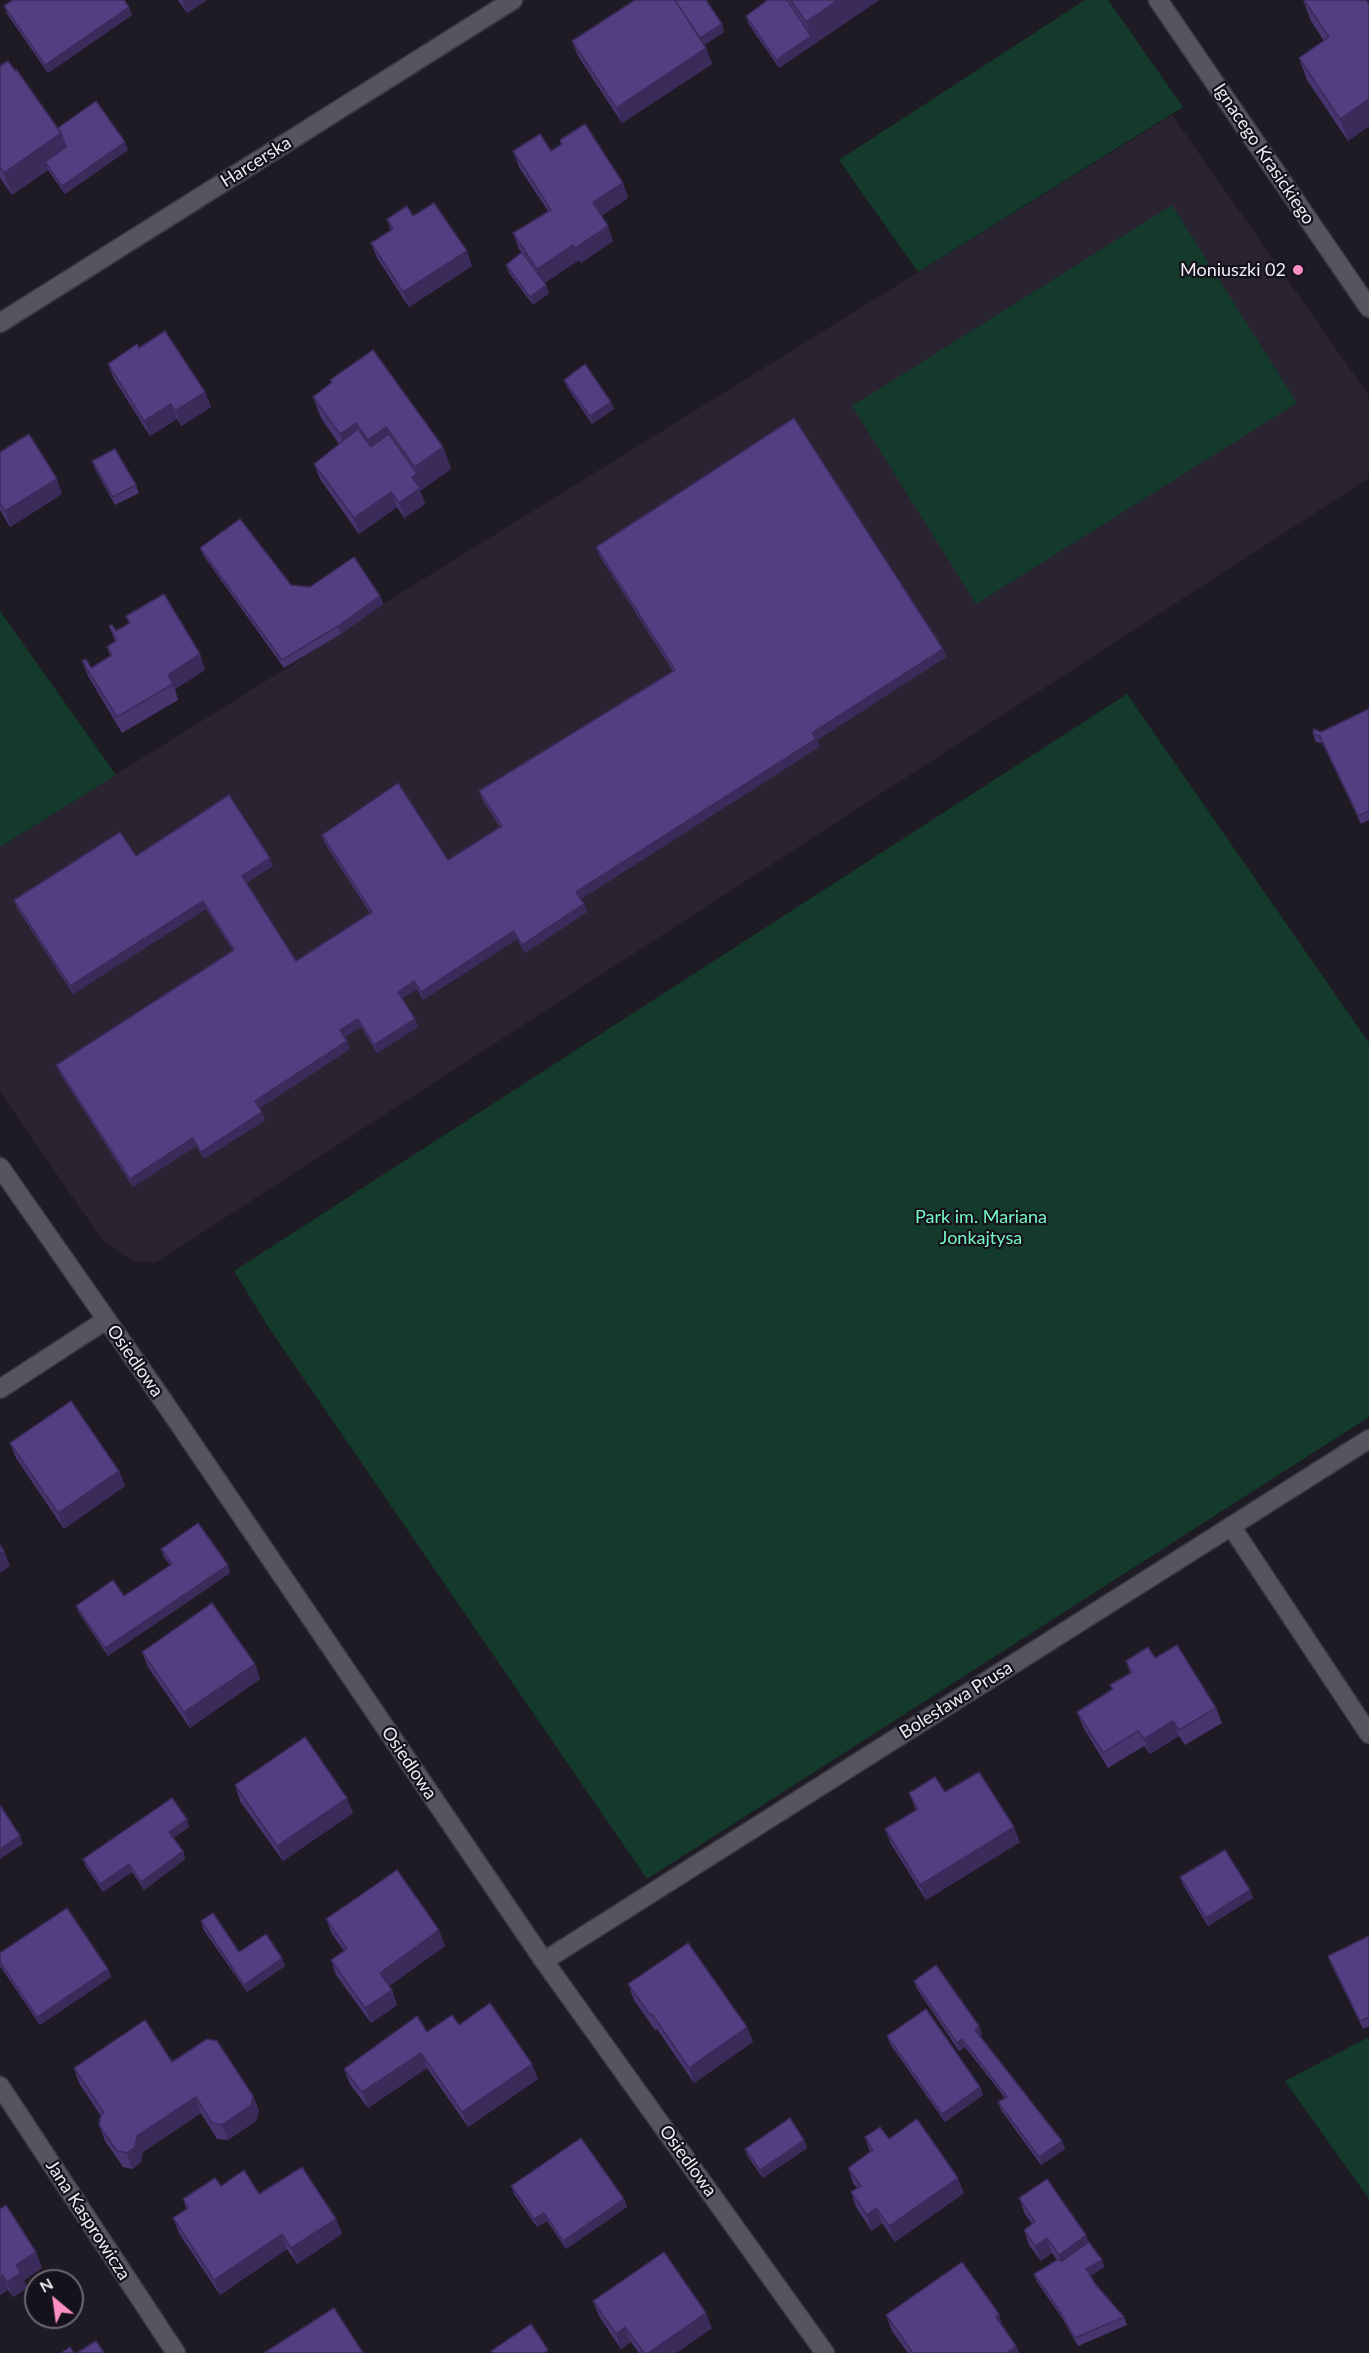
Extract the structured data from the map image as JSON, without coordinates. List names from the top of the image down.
{
  "streets": {
    "street": [
      "Ignacego Krasickiego",
      "Harcerska",
      "Osiedlowa",
      "Bolesława Prusa",
      "Jana Kasprowicza"
    ]
  },
  "crossings": [
    ["Osiedlowa", "Bolesława Prusa"]
  ],
  "parks": ["Park im. Mariana Jonkajtysa"],
  "places": ["Moniuszki 02"],
  "north": "top left"
}
